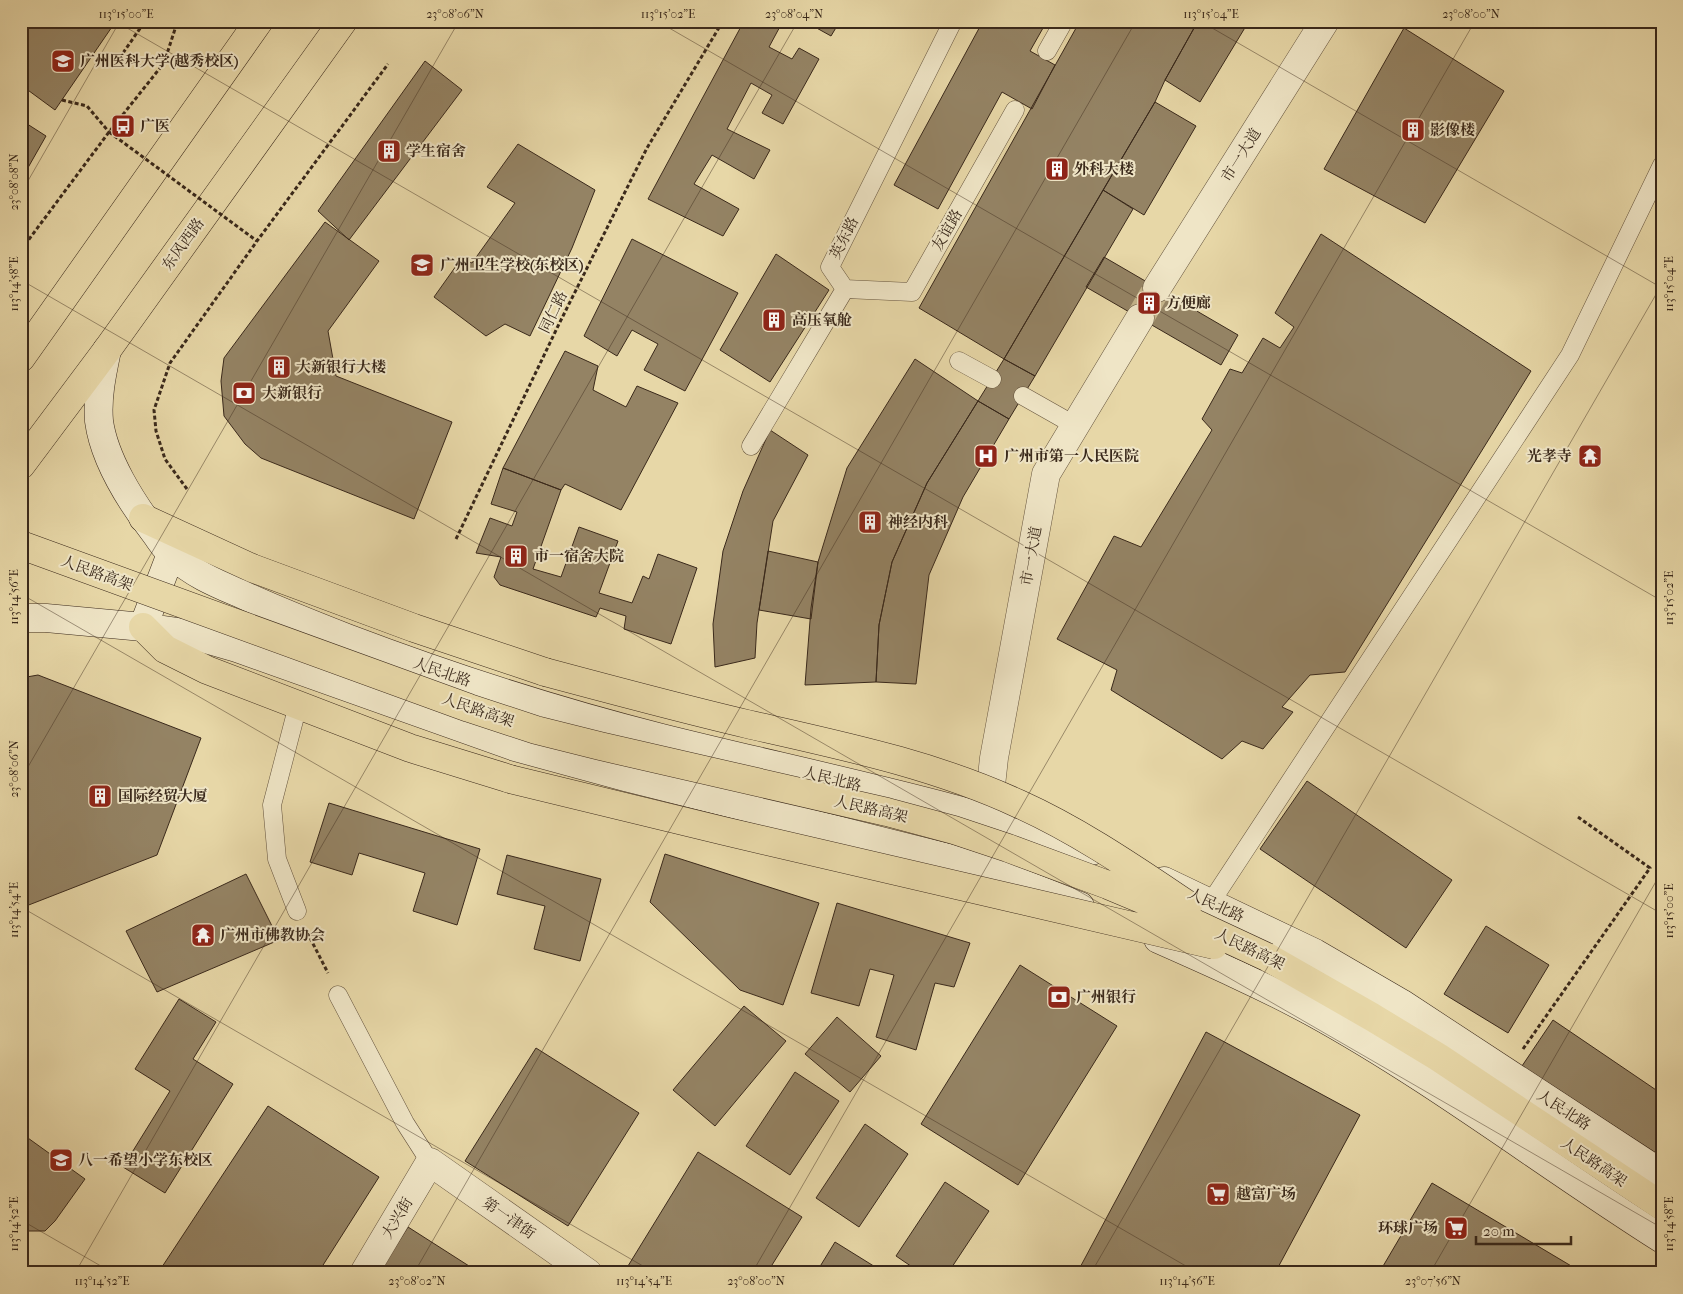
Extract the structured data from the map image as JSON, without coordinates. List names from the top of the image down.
{
  "streets": {
    "main road": [
      "市一大道",
      "东风西路",
      "人民路高架",
      "人民北路",
      "大兴街",
      "第一津街"
    ],
    "lane": ["友谊路", "英东路"],
    "path": ["同仁路"]
  },
  "crossings": [
    ["市一大道", "人民北路"],
    ["友谊路", "英东路"],
    ["东风西路", "人民北路"],
    ["大兴街", "第一津街"]
  ],
  "places": {
    "school or university": ["广州医科大学(越秀校区)", "广州卫生学校(东校区)", "八一希望小学东校区"],
    "bus stop": ["广医"],
    "building": [
      "影像楼",
      "学生宿舍",
      "外科大楼",
      "方便廊",
      "高压氧舱",
      "大新银行大楼",
      "神经内科",
      "市一宿舍大院",
      "国际经贸大厦"
    ],
    "bank": ["大新银行", "广州银行"],
    "hospital": ["广州市第一人民医院"],
    "temple": ["光孝寺", "广州市佛教协会"],
    "supermarket": ["越富广场", "环球广场"]
  },
  "scale_bar": "20 m",
  "coordinates": [
    "113°15'00\"E",
    "23°08'06\"N",
    "113°15'02\"E",
    "23°08'04\"N",
    "113°15'04\"E",
    "23°08'00\"N",
    "23°08'08\"N",
    "113°14'58\"E",
    "113°14'56\"E",
    "113°14'54\"E",
    "113°14'52\"E",
    "23°08'02\"N",
    "23°07'56\"N"
  ]
}
